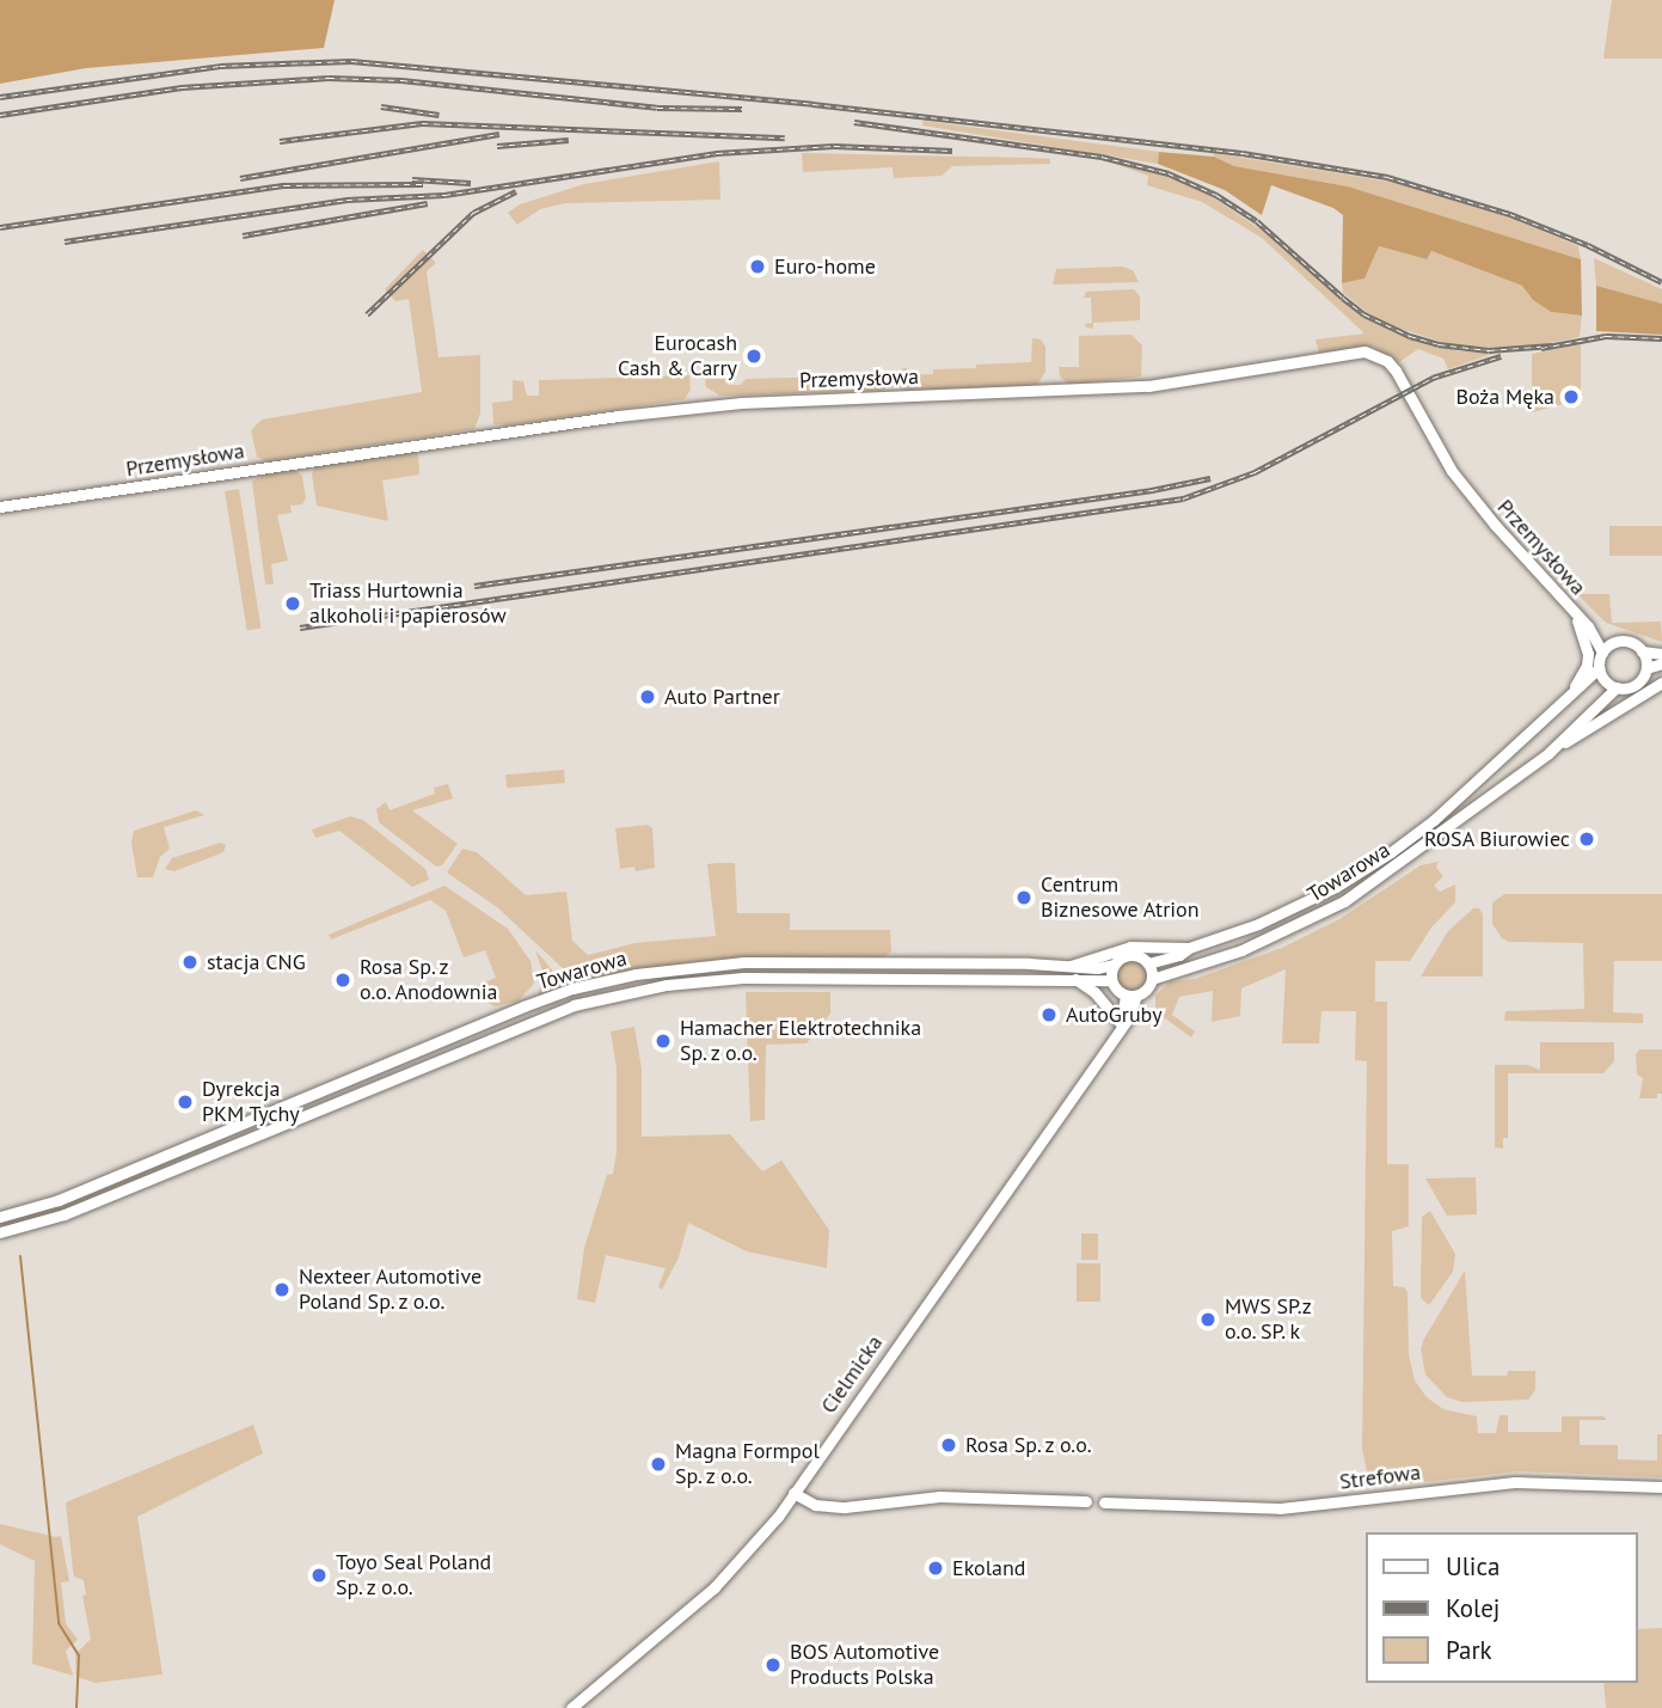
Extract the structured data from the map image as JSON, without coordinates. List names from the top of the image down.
{
  "streets": {
    "street": [
      "Przemysłowa",
      "Towarowa",
      "Cielmicka",
      "Strefowa"
    ]
  },
  "crossings": [
    ["Przemysłowa", "Towarowa"],
    ["Towarowa", "Cielmicka"]
  ],
  "places": [
    "Euro-home",
    "Eurocash Cash & Carry",
    "Boża Męka",
    "Triass Hurtownia alkoholi i papierosów",
    "Auto Partner",
    "ROSA Biurowiec",
    "Centrum Biznesowe Atrion",
    "stacja CNG",
    "Rosa Sp. z o.o. Anodownia",
    "AutoGruby",
    "Hamacher Elektrotechnika Sp. z o.o.",
    "Dyrekcja PKM Tychy",
    "Nexteer Automotive Poland Sp. z o.o.",
    "MWS SP.z o.o. SP. k",
    "Rosa Sp. z o.o.",
    "Magna Formpol Sp. z o.o.",
    "Ekoland",
    "Toyo Seal Poland Sp. z o.o.",
    "BOS Automotive Products Polska"
  ],
  "legend": ["Ulica", "Kolej", "Park"]
}
